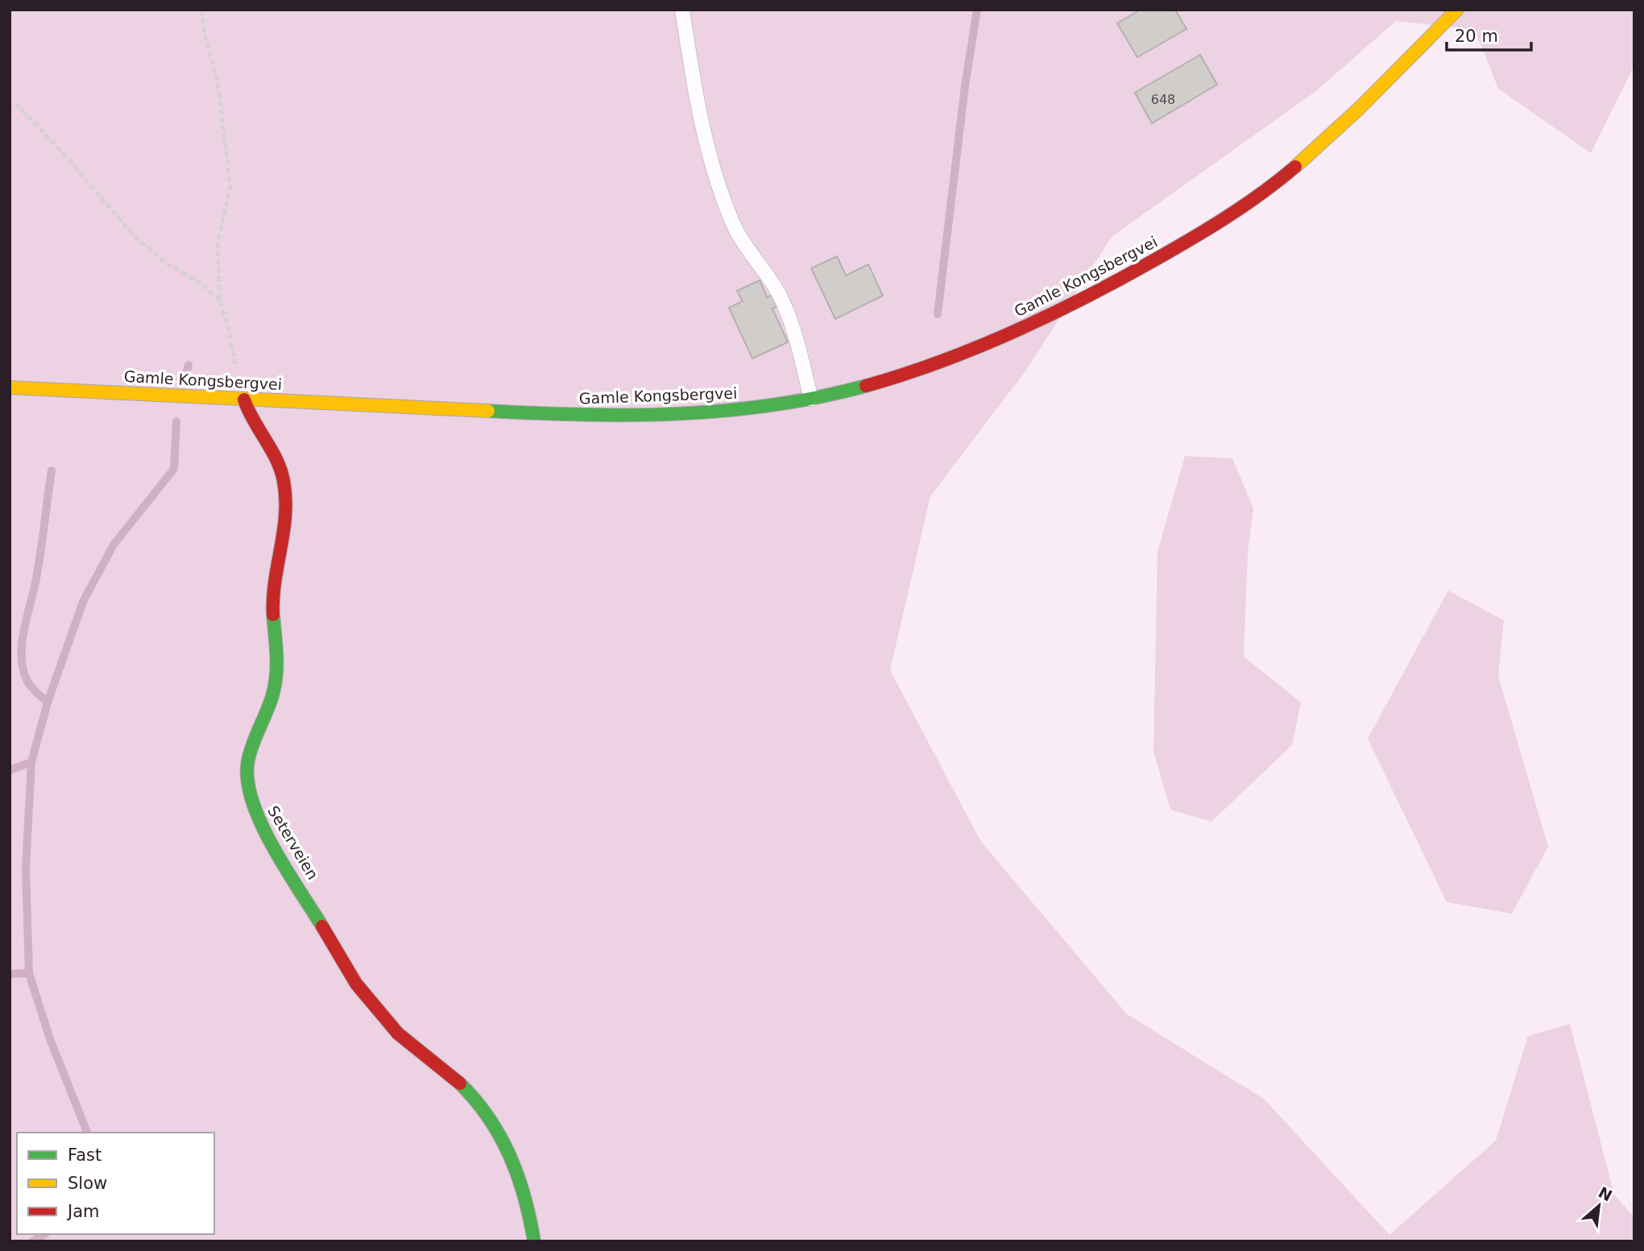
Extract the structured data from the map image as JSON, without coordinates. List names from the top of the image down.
{
  "streets": {
    "main road": ["Gamle Kongsbergvei", "Seterveien"]
  },
  "crossings": [
    ["Gamle Kongsbergvei", "Seterveien"]
  ],
  "house_numbers": ["648"],
  "legend": ["Fast", "Slow", "Jam"],
  "scale_bar": "20 m",
  "north": "top right"
}
